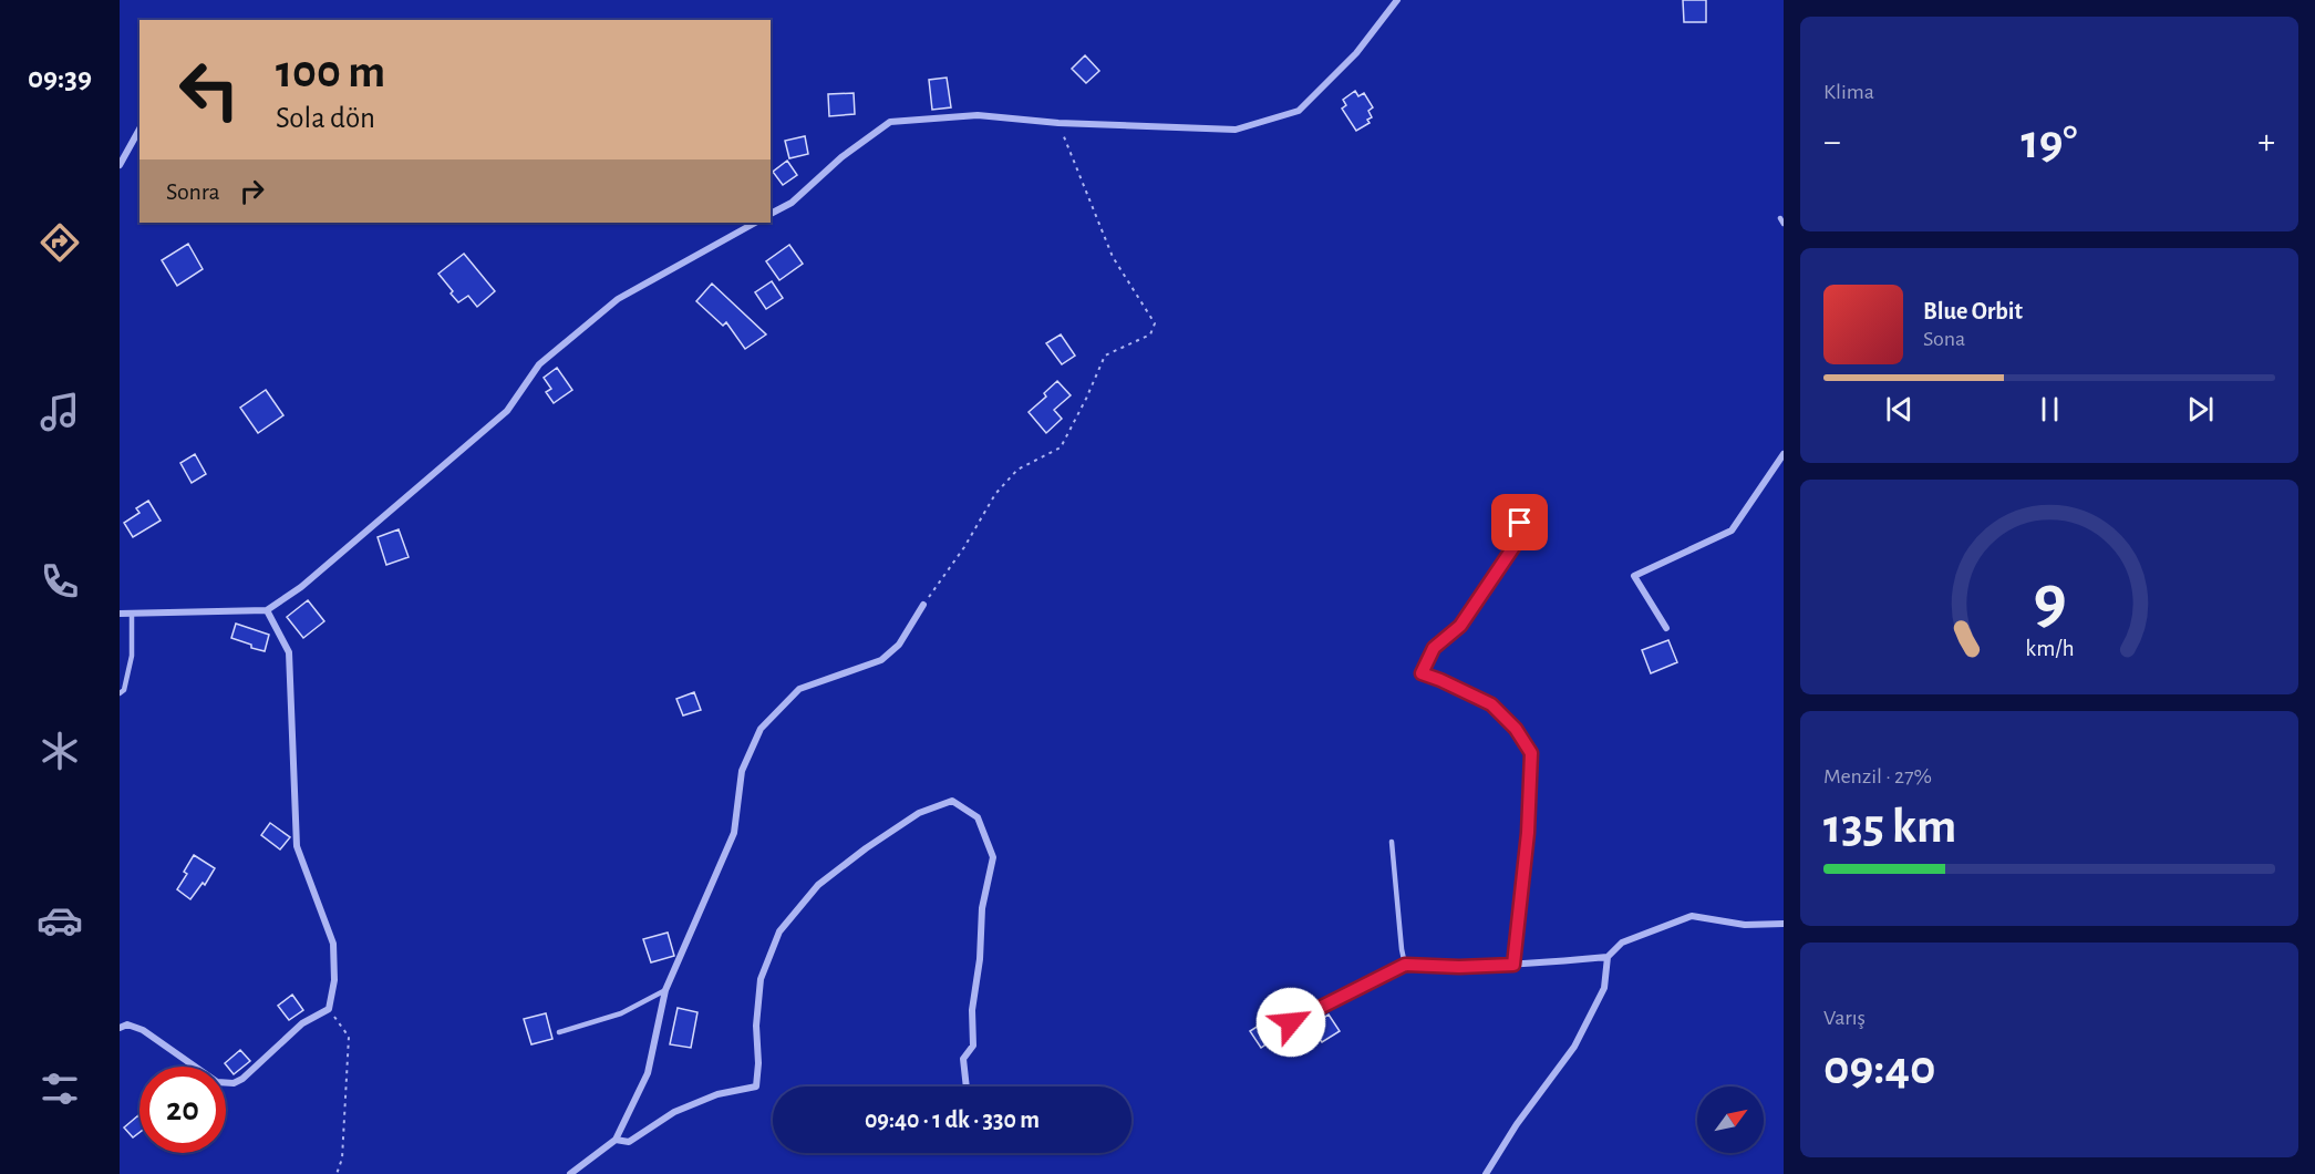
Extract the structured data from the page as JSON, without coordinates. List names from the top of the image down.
{
  "north": "top right",
  "page": {
    "tabs": "09:39",
    "tile": [
      "Klima",
      ["Menzil · 27%", "135 km"],
      ["Varış", "09:40"]
    ],
    "turn": ["100 m", "Sola dön"],
    "heat": ["−", "19°", "+"],
    "then": "Sonra",
    "song": ["Blue Orbit", "Sona"],
    "limit": "20",
    "trip": "09:40 · 1 dk · 330 m",
    "gauge": ["9", "km/h"]
  }
}
